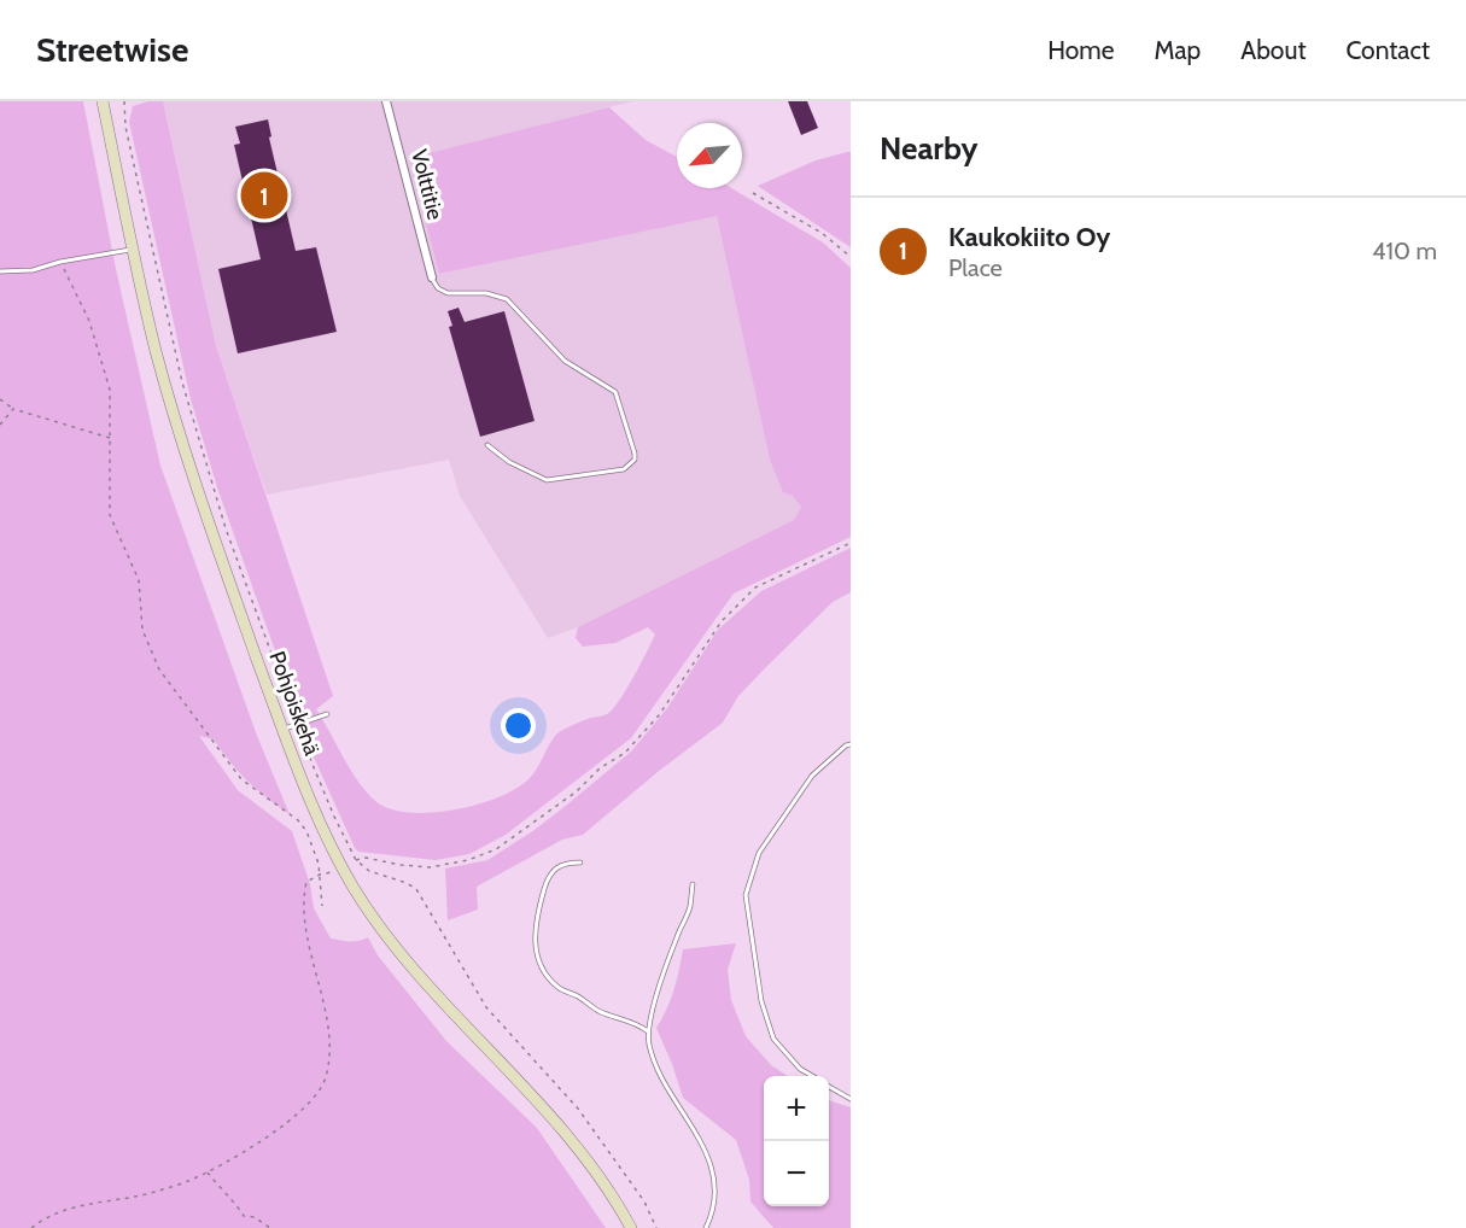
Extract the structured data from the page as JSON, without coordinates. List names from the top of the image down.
{
  "streets": {
    "main road": ["Pohjoiskehä"],
    "street": ["Volttitie"]
  },
  "north": "bottom left",
  "page": {
    "header": "Streetwise",
    "nav": [
      "Home",
      "Map",
      "About",
      "Contact"
    ],
    "heading": "Nearby",
    "pins": "1",
    "list": [
      {
        "mark": "1",
        "name": "Kaukokiito Oy",
        "note": "Place",
        "value": "410 m"
      }
    ],
    "map_buttons": ["+", "−"]
  }
}
